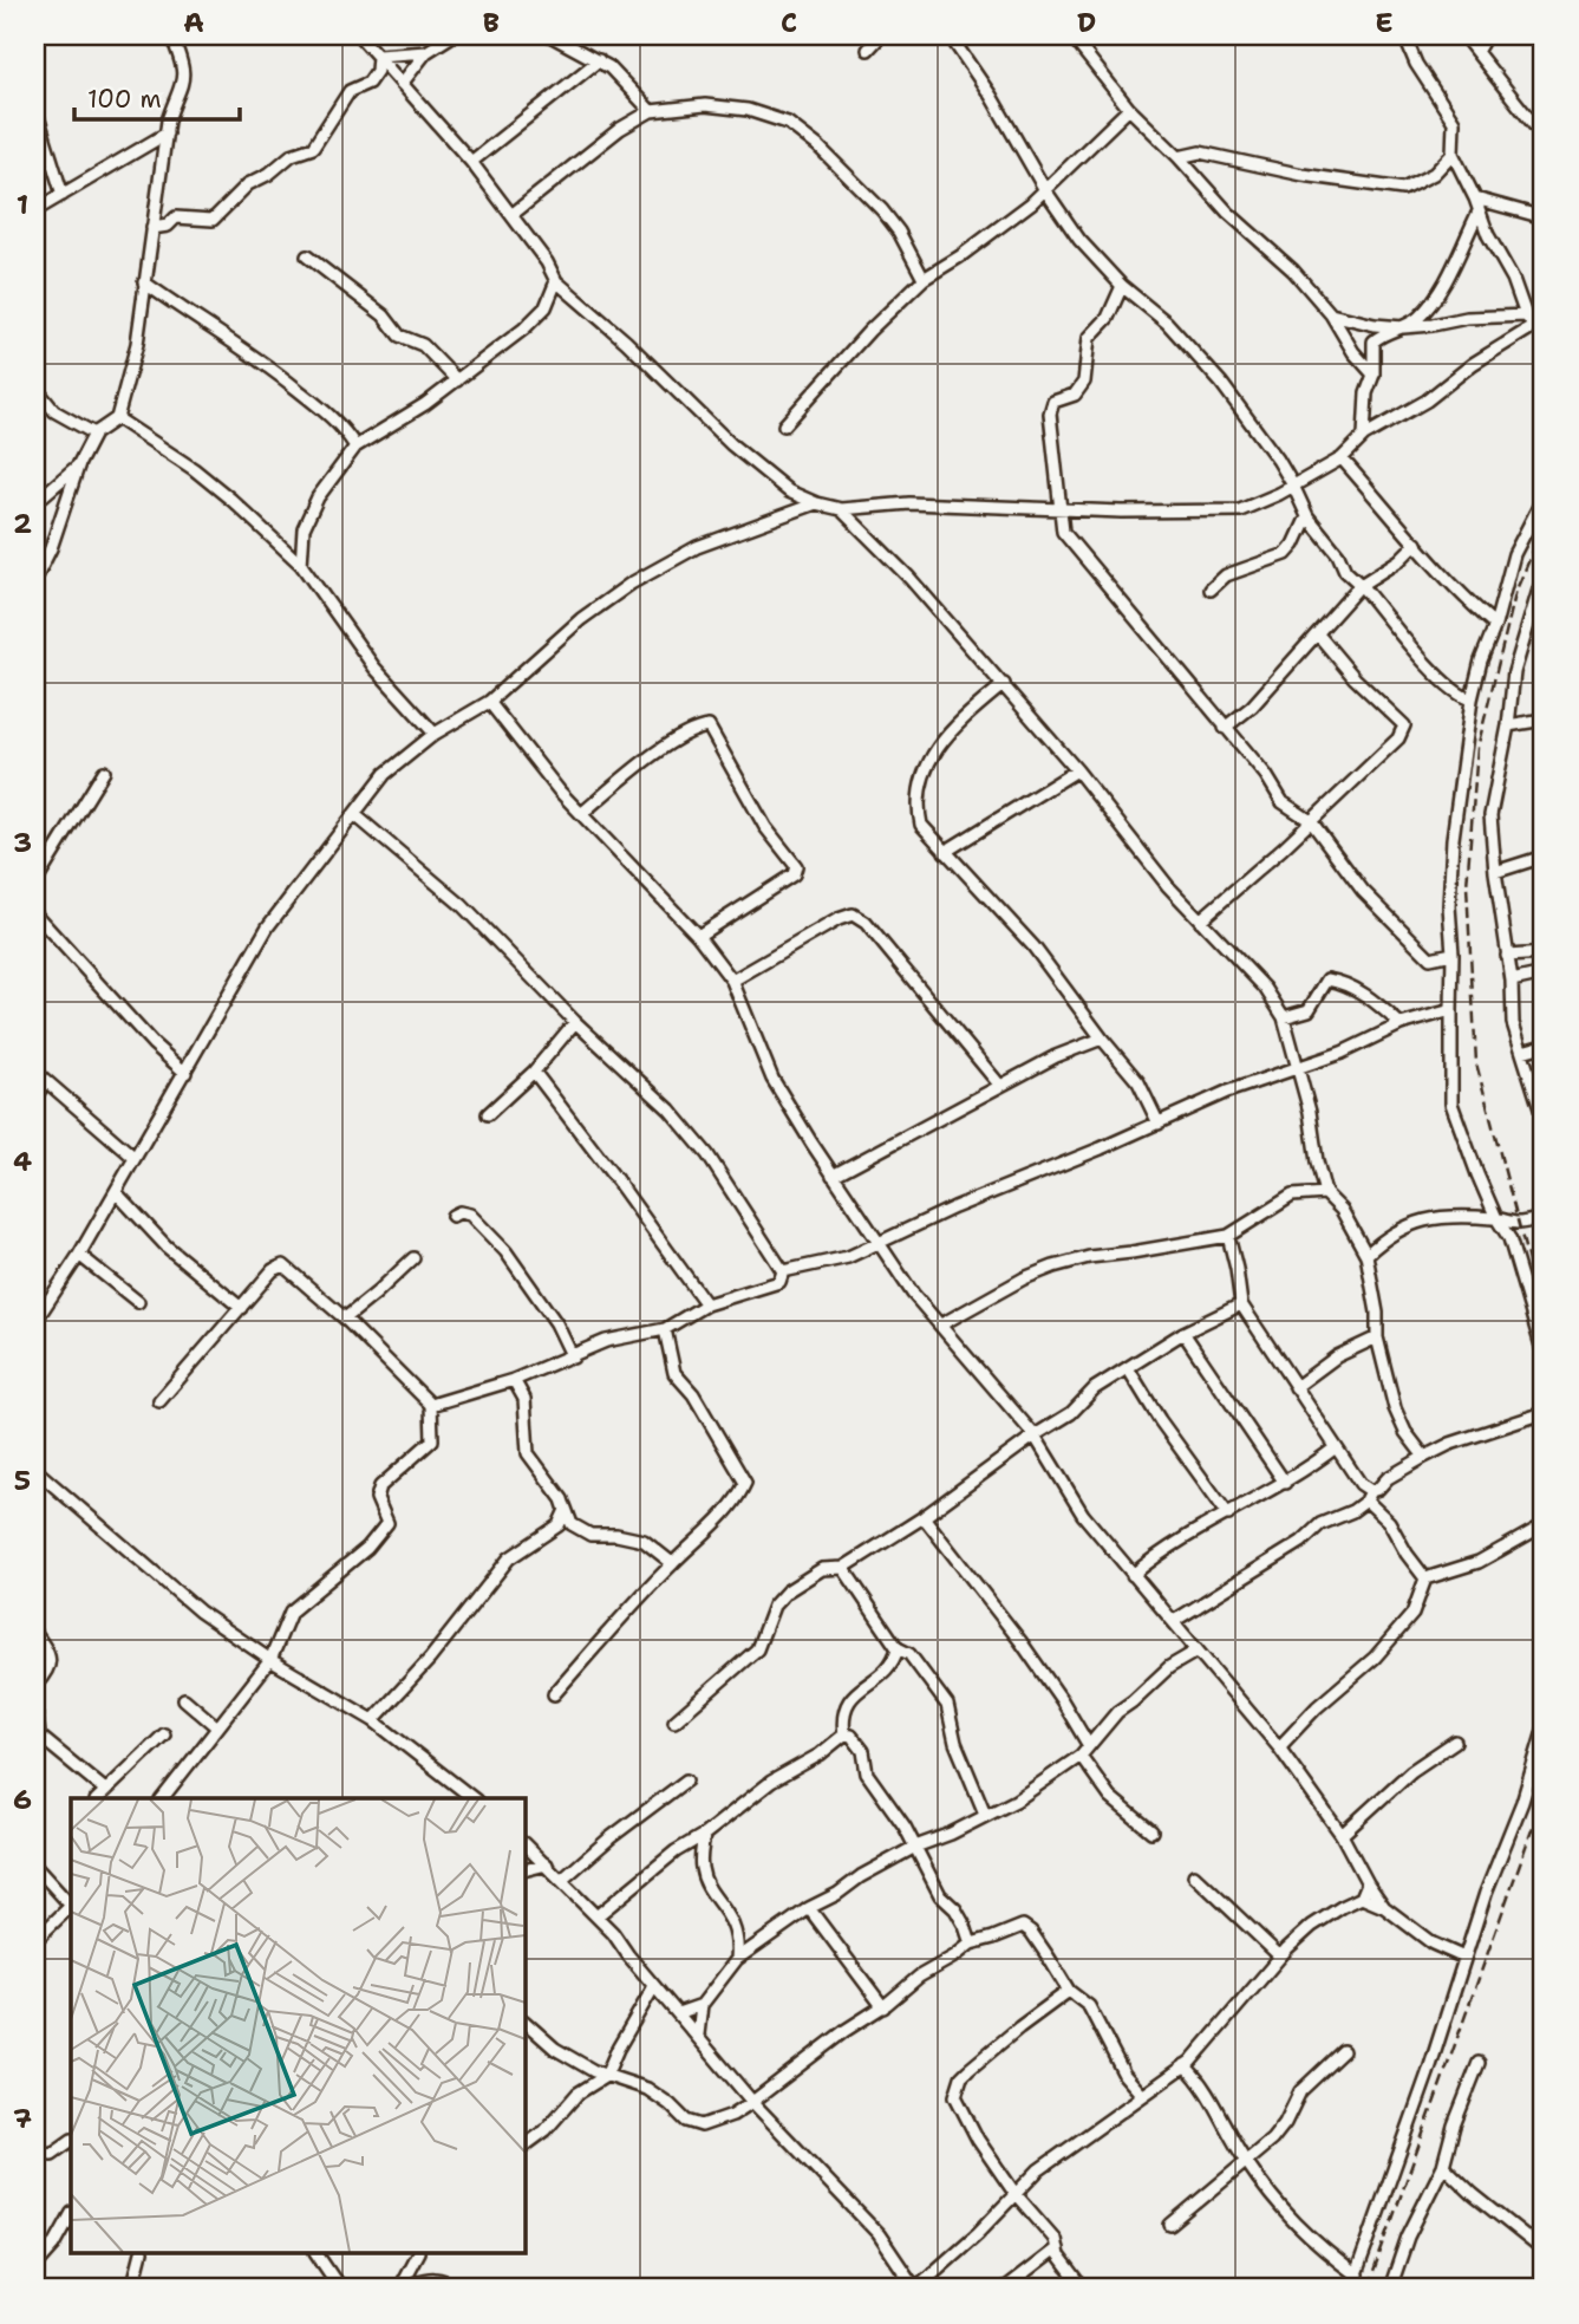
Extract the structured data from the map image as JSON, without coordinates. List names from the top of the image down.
{
  "scale_bar": "100 m",
  "grid": {
    "columns": [
      "A",
      "B",
      "C",
      "D",
      "E"
    ],
    "rows": [
      "1",
      "2",
      "3",
      "4",
      "5",
      "6",
      "7"
    ]
  }
}
